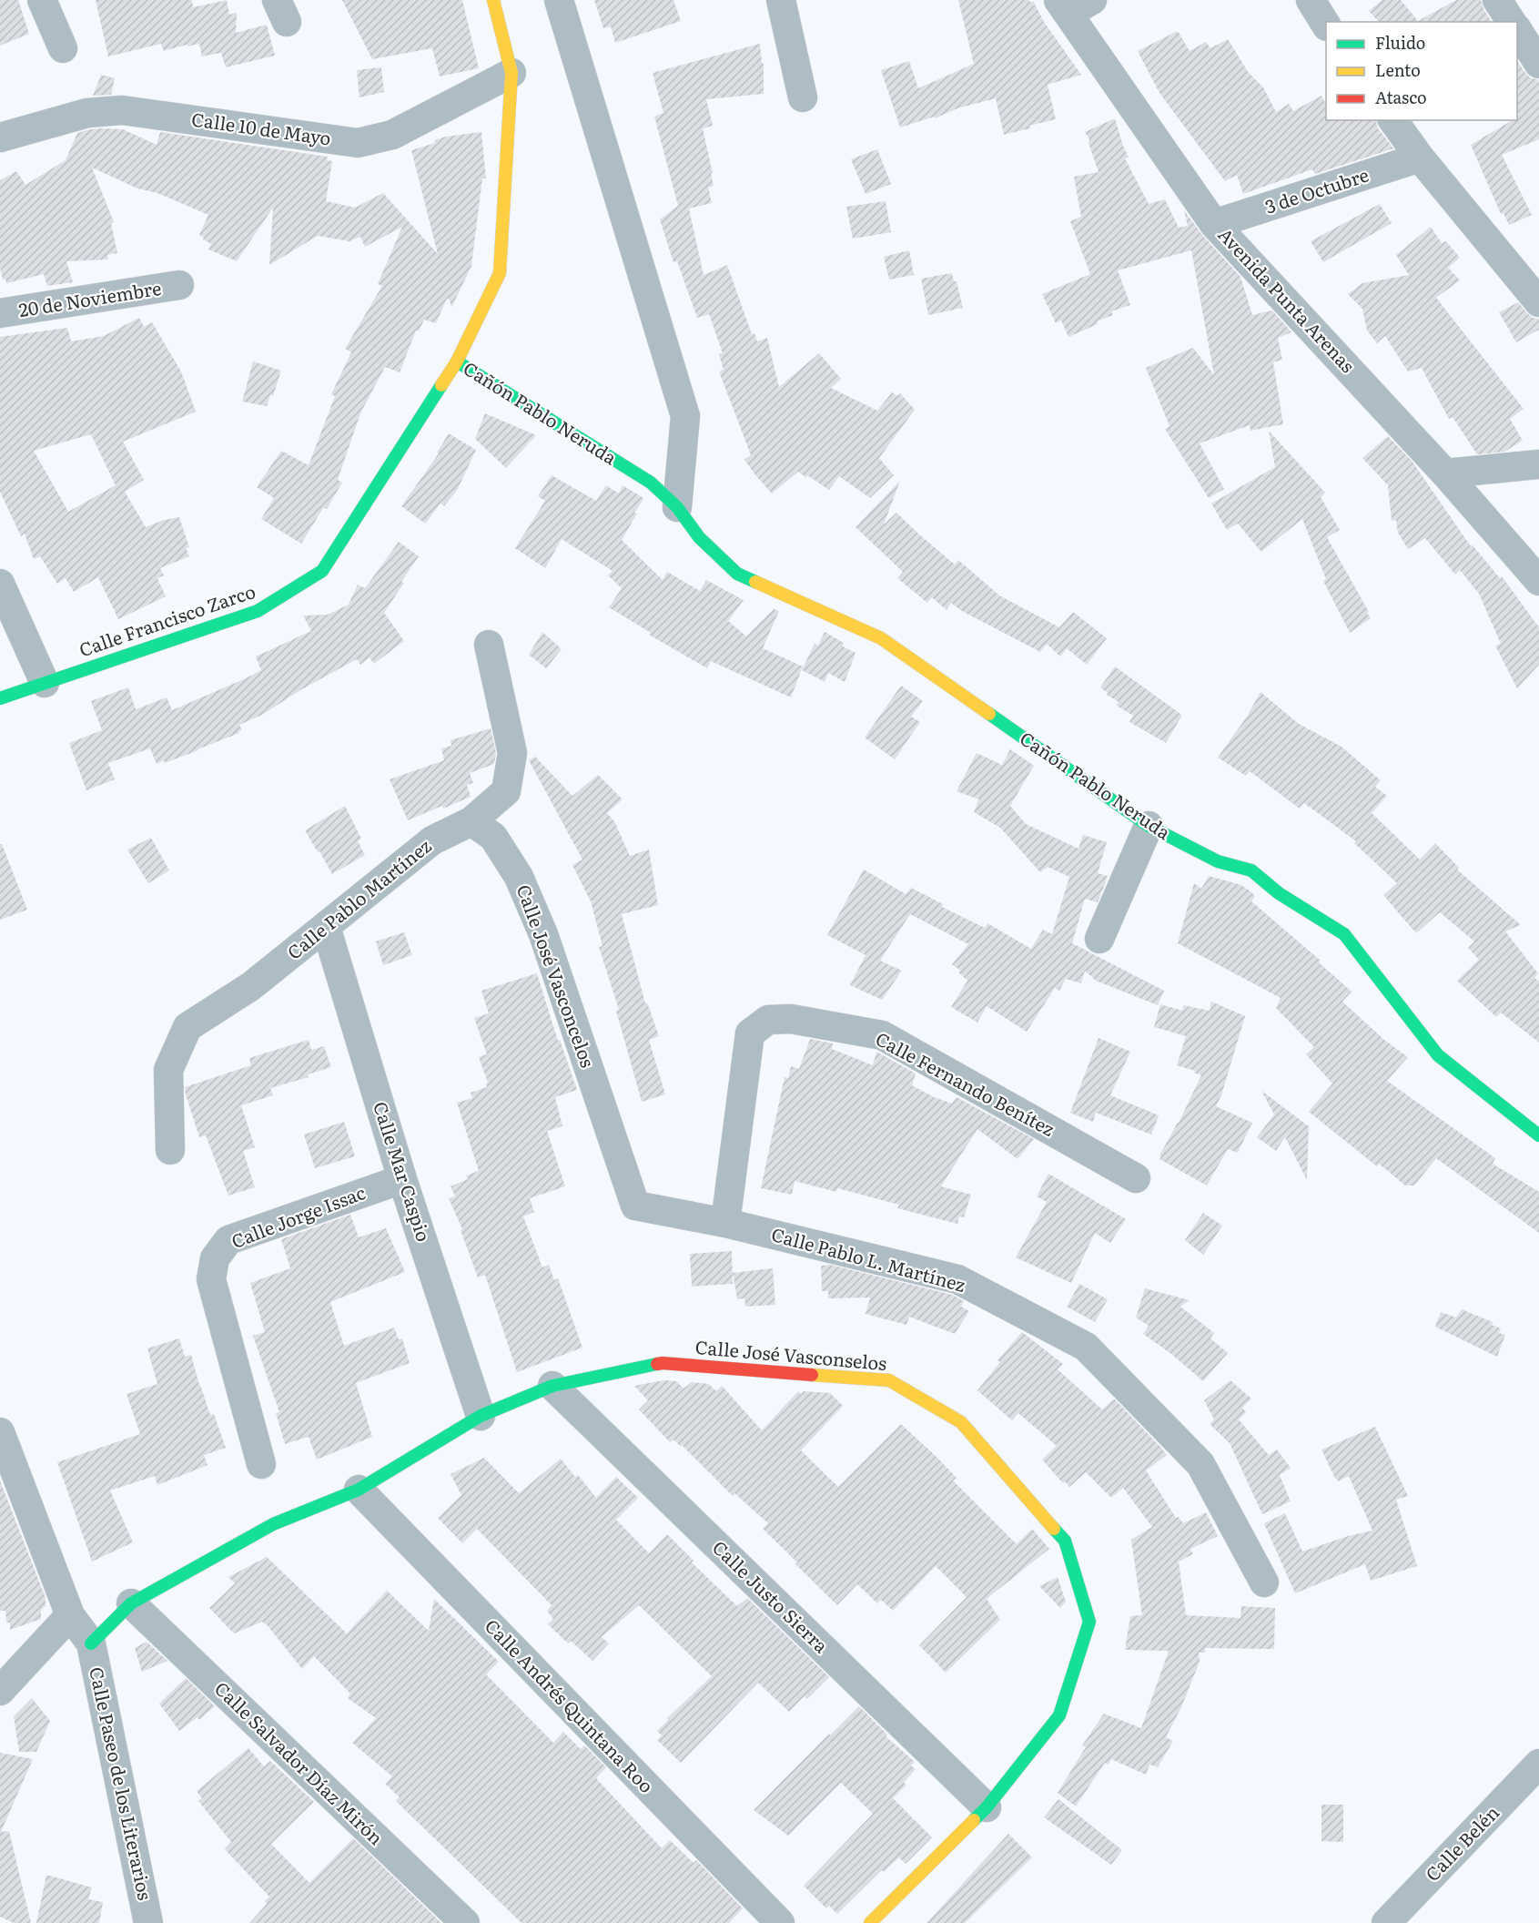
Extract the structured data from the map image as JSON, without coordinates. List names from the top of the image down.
{
  "streets": {
    "street": [
      "Calle 10 de Mayo",
      "3 de Octubre",
      "20 de Noviembre",
      "Avenida Punta Arenas",
      "Cañón Pablo Neruda",
      "Calle Francisco Zarco",
      "Calle Pablo Martínez",
      "Calle José Vasconcelos",
      "Calle Fernando Benítez",
      "Calle Mar Caspio",
      "Calle Jorge Issac",
      "Calle Pablo L. Martínez",
      "Calle José Vasconselos",
      "Calle Justo Sierra",
      "Calle Andrés Quintana Roo",
      "Calle Salvador Díaz Mirón",
      "Calle Paseo de los Literarios",
      "Calle Belén"
    ]
  },
  "crossings": [
    ["Calle 10 de Mayo", "Cañón Pablo Neruda"],
    ["3 de Octubre", "Avenida Punta Arenas"],
    ["Cañón Pablo Neruda", "Calle Francisco Zarco"],
    ["Calle Pablo Martínez", "Calle José Vasconcelos"],
    ["Calle Pablo Martínez", "Calle Mar Caspio"],
    ["Calle José Vasconcelos", "Calle Pablo L. Martínez"],
    ["Calle Fernando Benítez", "Calle Pablo L. Martínez"],
    ["Calle Mar Caspio", "Calle Jorge Issac"],
    ["Calle Mar Caspio", "Calle José Vasconselos"],
    ["Calle José Vasconselos", "Calle Justo Sierra"],
    ["Calle José Vasconselos", "Calle Andrés Quintana Roo"],
    ["Calle José Vasconselos", "Calle Salvador Díaz Mirón"],
    ["Calle José Vasconselos", "Calle Paseo de los Literarios"]
  ],
  "legend": ["Fluido", "Lento", "Atasco"]
}
